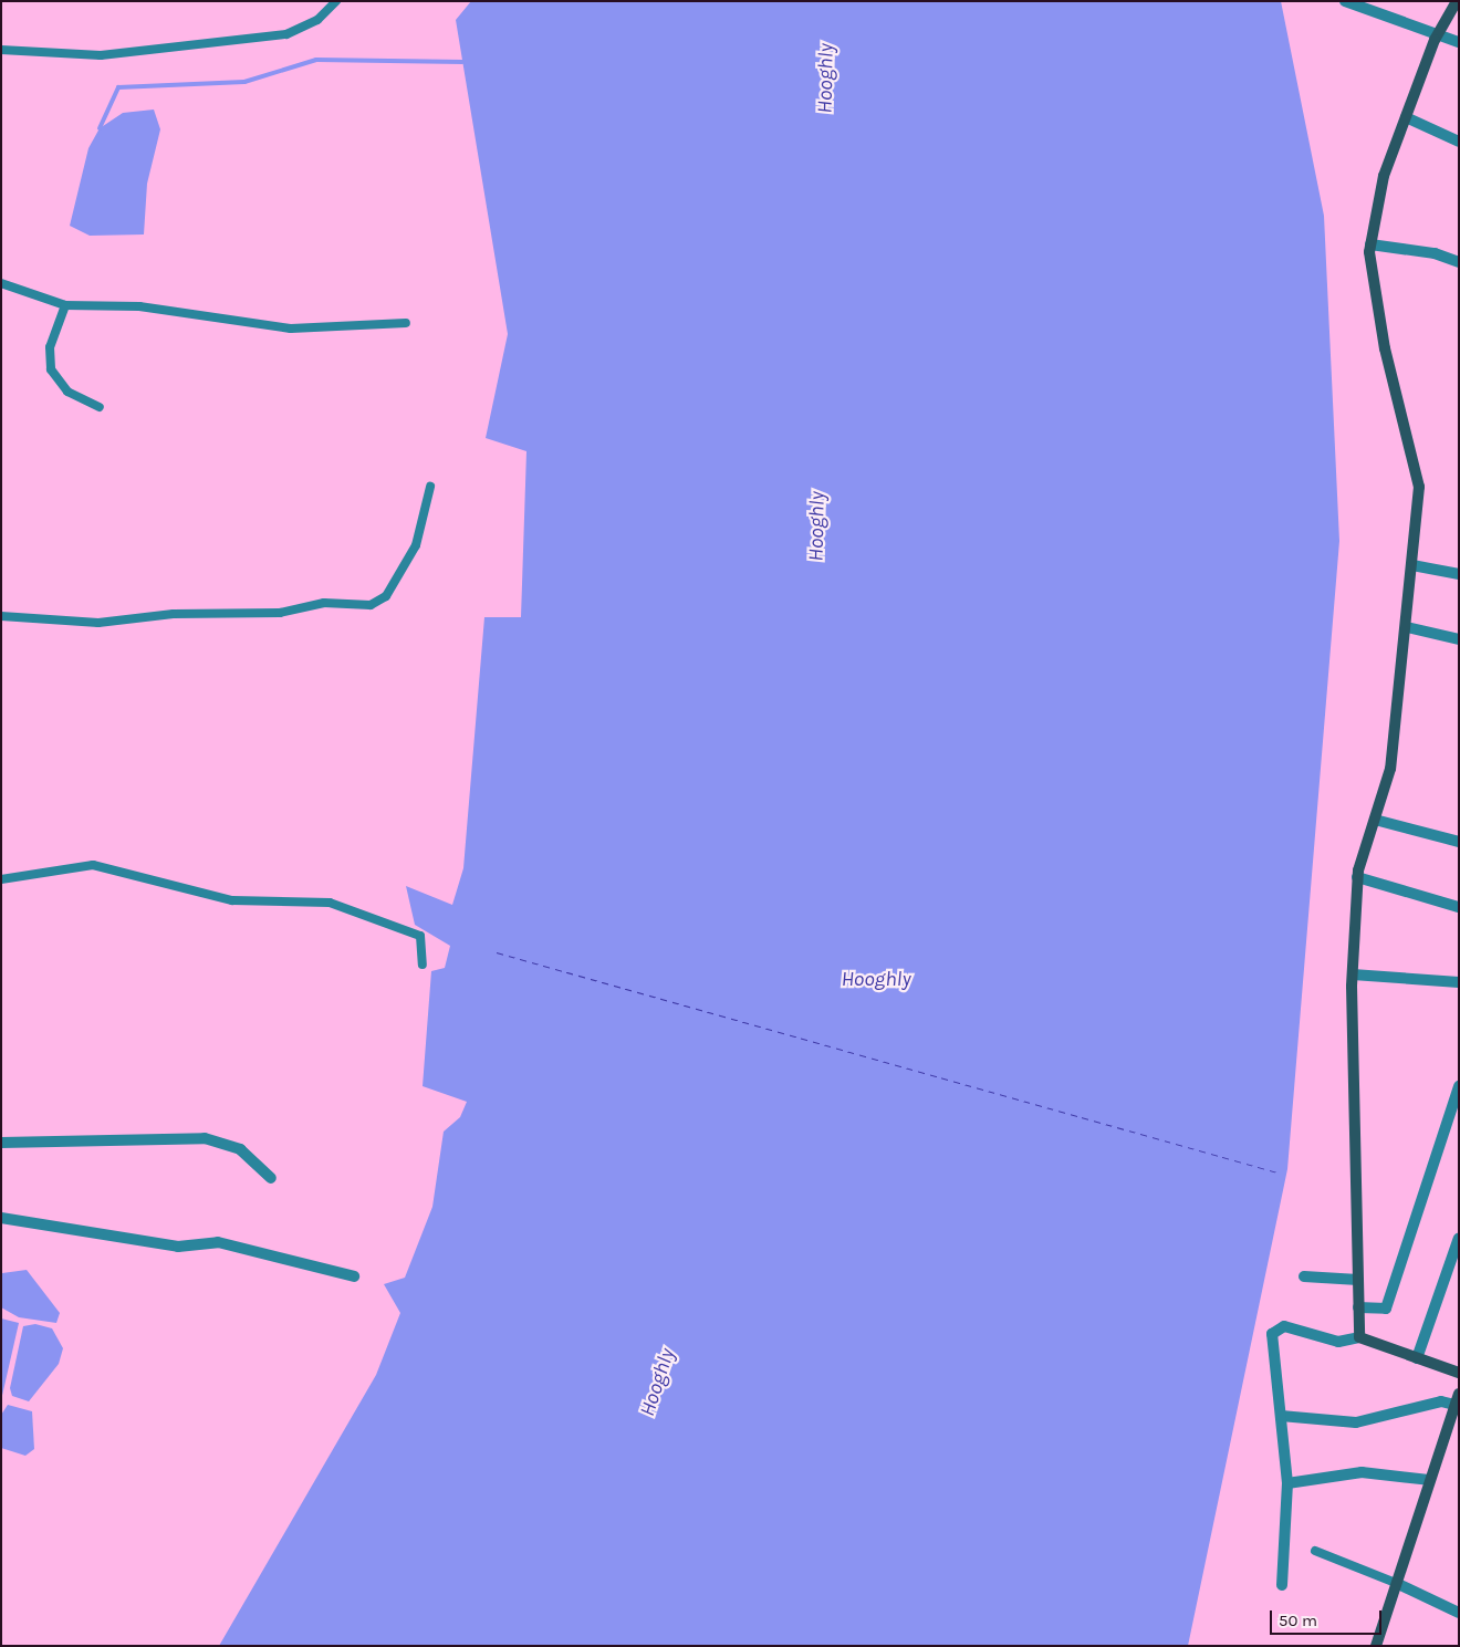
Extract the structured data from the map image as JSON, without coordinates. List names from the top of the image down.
{
  "water": ["Hooghly"],
  "scale_bar": "50 m"
}
